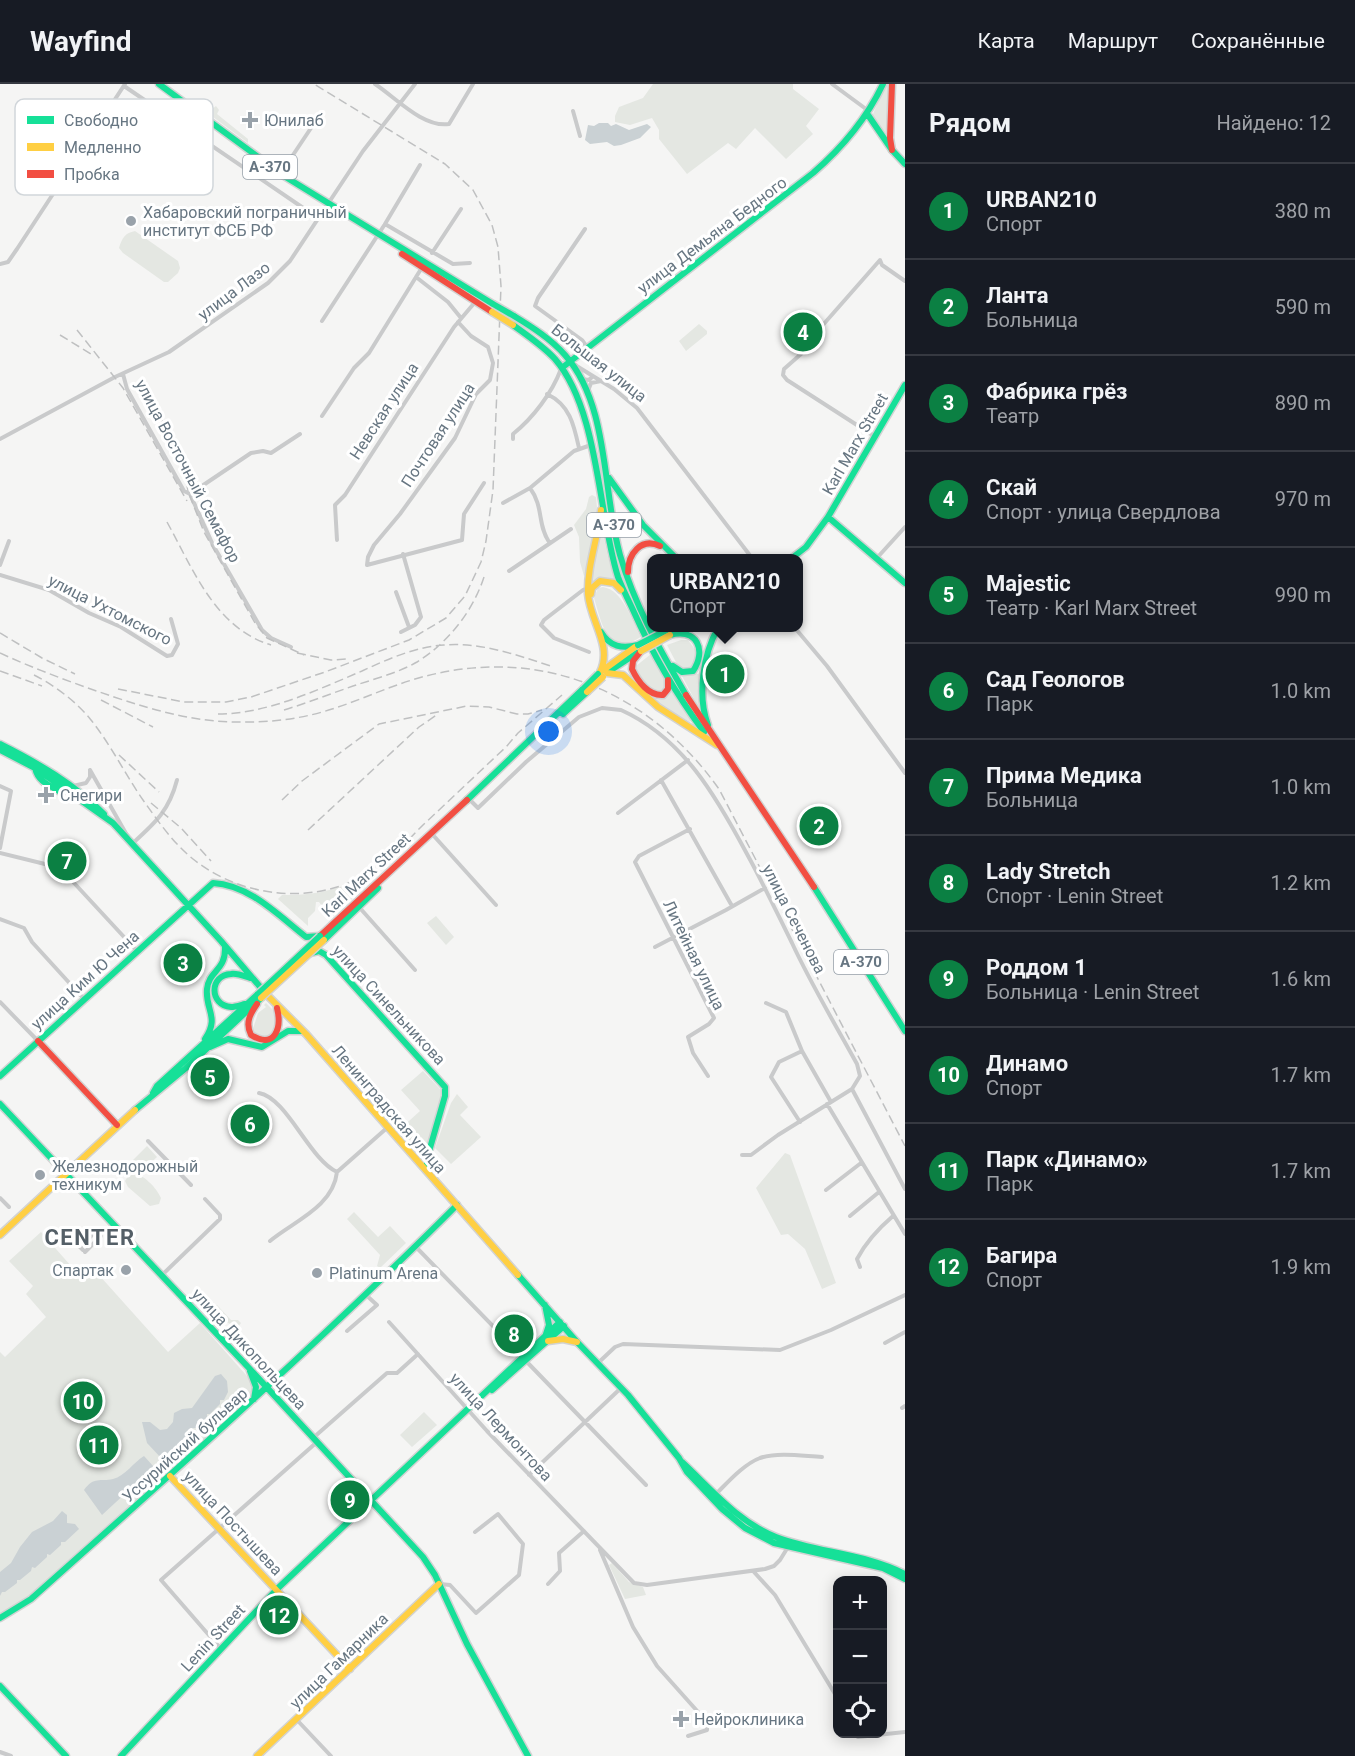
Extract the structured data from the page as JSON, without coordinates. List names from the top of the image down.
{
  "streets": {
    "main road": [
      "А-370",
      "улица Демьяна Бедного",
      "Большая улица",
      "Karl Marx Street",
      "улица Ким Ю Чена",
      "улица Синельникова",
      "Ленинградская улица",
      "улица Дикопольцева",
      "Уссурийский бульвар",
      "улица Постышева",
      "Lenin Street",
      "улица Гамарника"
    ],
    "street": [
      "улица Лазо",
      "Невская улица",
      "Почтовая улица",
      "улица Восточный Семафор",
      "улица Ухтомского",
      "улица Сеченова",
      "Литейная улица",
      "улица Лермонтова"
    ]
  },
  "crossings": [
    ["А-370", "улица Демьяна Бедного"],
    ["А-370", "Большая улица"],
    ["улица Демьяна Бедного", "Большая улица"],
    ["улица Лазо", "Большая улица"],
    ["улица Лазо", "улица Восточный Семафор"],
    ["Большая улица", "Невская улица"],
    ["Невская улица", "Почтовая улица"],
    ["Karl Marx Street", "улица Сеченова"],
    ["Karl Marx Street", "улица Синельникова"],
    ["Karl Marx Street", "улица Дикопольцева"],
    ["улица Ким Ю Чена", "Ленинградская улица"],
    ["улица Синельникова", "Ленинградская улица"],
    ["Ленинградская улица", "Уссурийский бульвар"],
    ["Ленинградская улица", "Lenin Street"],
    ["улица Дикопольцева", "Уссурийский бульвар"],
    ["улица Дикопольцева", "Lenin Street"],
    ["улица Дикопольцева", "улица Гамарника"],
    ["улица Лермонтова", "Lenin Street"],
    ["Уссурийский бульвар", "улица Постышева"],
    ["улица Постышева", "Lenin Street"],
    ["улица Постышева", "улица Гамарника"]
  ],
  "districts": ["CENTER"],
  "places": {
    "health": ["Юнилаб", "Снегири", "Нейроклиника"],
    "other": [
      "Хабаровский пограничный институт ФСБ РФ",
      "Железнодорожный техникум",
      "Спартак",
      "Platinum Arena"
    ]
  },
  "legend": ["Свободно", "Медленно", "Пробка"],
  "page": {
    "header": "Wayfind",
    "nav": ["Карта", "Маршрут", "Сохранённые"],
    "heading": ["Рядом", "Найдено: 12"],
    "list": [
      {
        "mark": "1",
        "name": "URBAN210",
        "note": "Спорт",
        "value": "380 m"
      },
      {
        "mark": "2",
        "name": "Ланта",
        "note": "Больница",
        "value": "590 m"
      },
      {
        "mark": "3",
        "name": "Фабрика грёз",
        "note": "Театр",
        "value": "890 m"
      },
      {
        "mark": "4",
        "name": "Скай",
        "note": "Спорт · улица Свердлова",
        "value": "970 m"
      },
      {
        "mark": "5",
        "name": "Majestic",
        "note": "Театр · Karl Marx Street",
        "value": "990 m"
      },
      {
        "mark": "6",
        "name": "Сад Геологов",
        "note": "Парк",
        "value": "1.0 km"
      },
      {
        "mark": "7",
        "name": "Прима Медика",
        "note": "Больница",
        "value": "1.0 km"
      },
      {
        "mark": "8",
        "name": "Lady Stretch",
        "note": "Спорт · Lenin Street",
        "value": "1.2 km"
      },
      {
        "mark": "9",
        "name": "Роддом 1",
        "note": "Больница · Lenin Street",
        "value": "1.6 km"
      },
      {
        "mark": "10",
        "name": "Динамо",
        "note": "Спорт",
        "value": "1.7 km"
      },
      {
        "mark": "11",
        "name": "Парк «Динамо»",
        "note": "Парк",
        "value": "1.7 km"
      },
      {
        "mark": "12",
        "name": "Багира",
        "note": "Спорт",
        "value": "1.9 km"
      }
    ],
    "pins": [
      "4",
      "1",
      "2",
      "7",
      "3",
      "5",
      "6",
      "8",
      "10",
      "11",
      "9",
      "12"
    ],
    "popup": ["URBAN210", "Спорт"],
    "map_buttons": ["+", "−"]
  }
}
